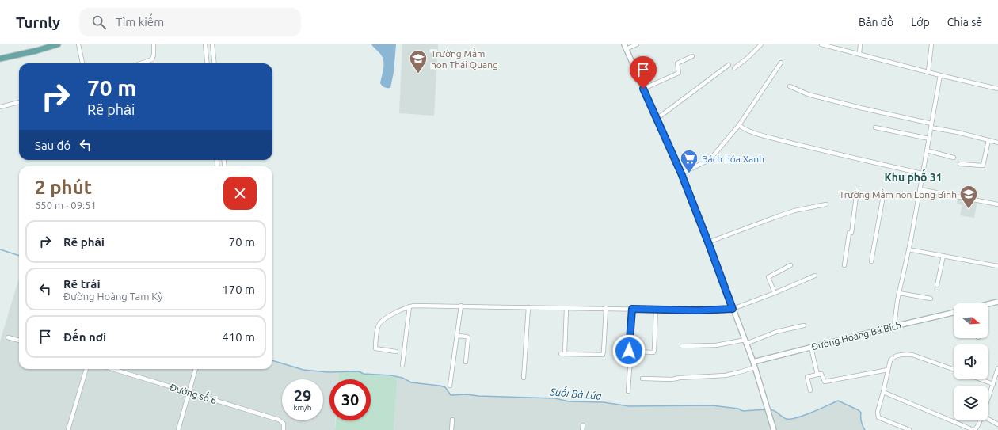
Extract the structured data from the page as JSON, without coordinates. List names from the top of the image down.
{
  "streets": {
    "street": ["Đường Hoàng Bá Bích", "Đường số 6"]
  },
  "districts": ["Khu phố 31"],
  "water": ["Suối Bà Lúa"],
  "places": {
    "school or university": ["Trường Mầm non Thái Quang", "Trường Mầm non Long Bình"],
    "supermarket": ["Bách hóa Xanh"]
  },
  "north": "right",
  "page": {
    "header": "Turnly",
    "search": "Tìm kiếm",
    "nav": ["Bản đồ", "Lớp", "Chia sẻ"],
    "turn": ["70 m", "Rẽ phải"],
    "then": "Sau đó",
    "heading": ["2 phút", "650 m · 09:51"],
    "list": [
      {
        "name": "Rẽ phải",
        "value": "70 m"
      },
      {
        "name": "Rẽ trái",
        "note": "Đường Hoàng Tam Kỳ",
        "value": "170 m"
      },
      {
        "name": "Đến nơi",
        "value": "410 m"
      }
    ],
    "speed": "29 km/h",
    "limit": "30"
  }
}
